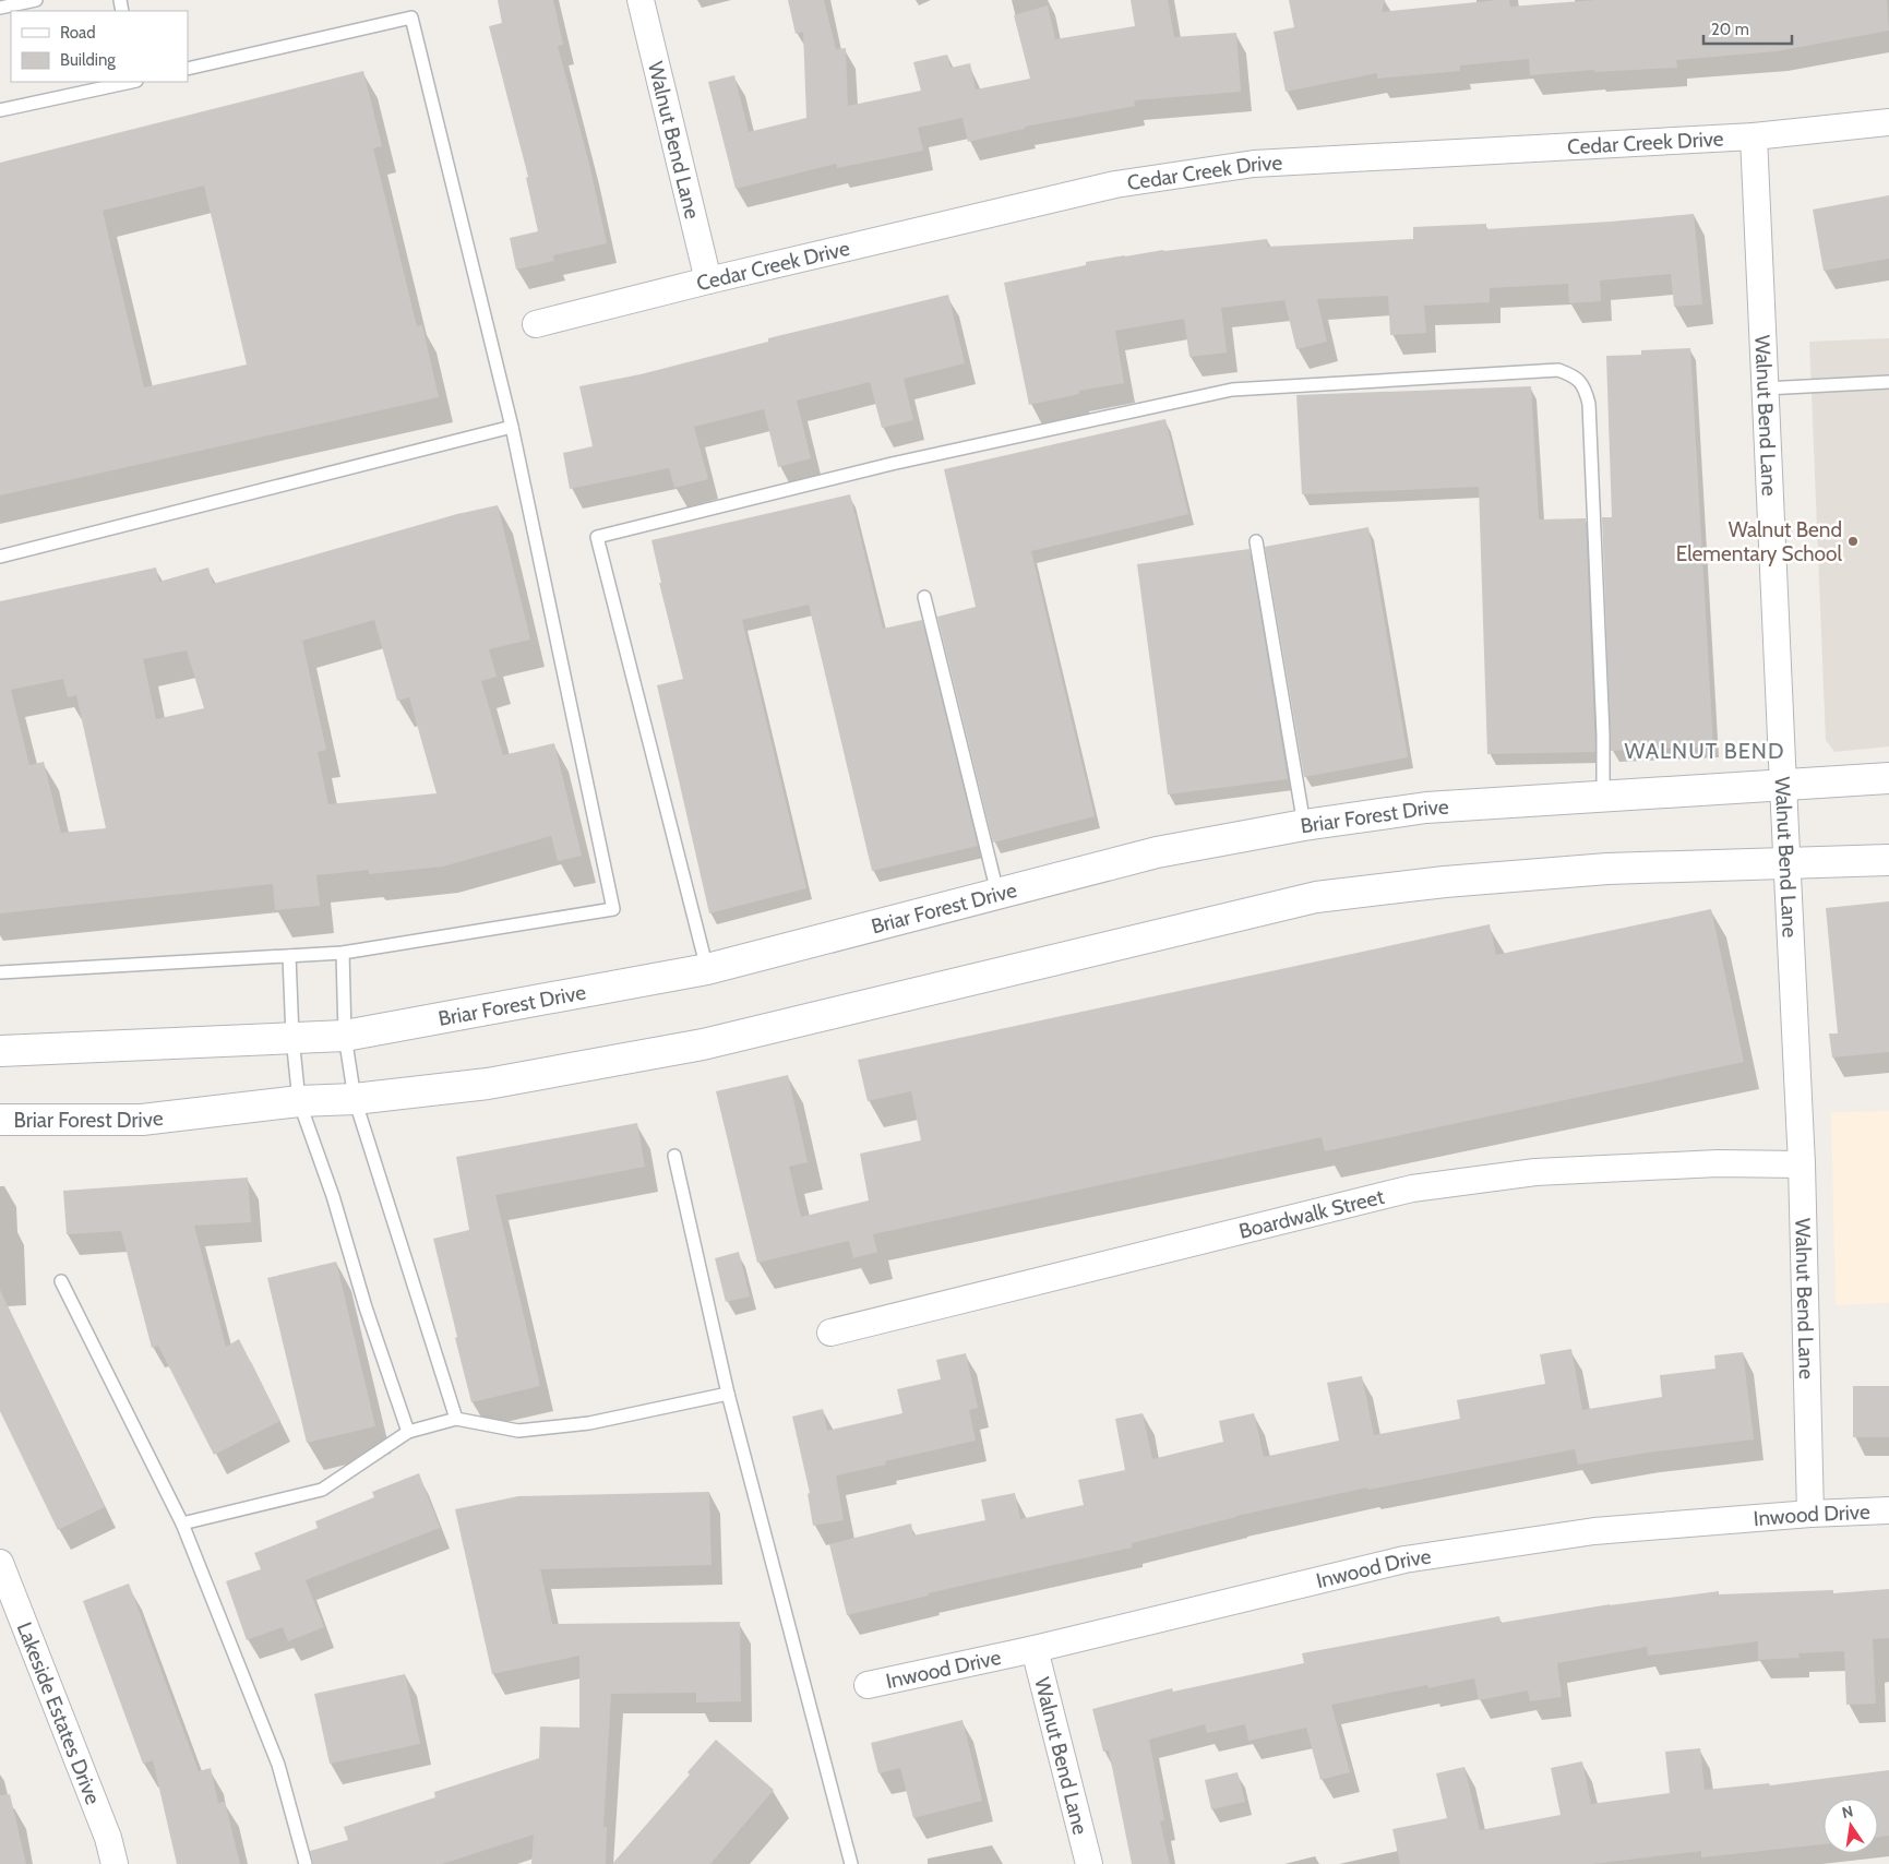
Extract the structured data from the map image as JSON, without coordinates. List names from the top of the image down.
{
  "streets": {
    "main road": ["Briar Forest Drive"],
    "street": [
      "Walnut Bend Lane",
      "Cedar Creek Drive",
      "Boardwalk Street",
      "Inwood Drive",
      "Lakeside Estates Drive"
    ]
  },
  "crossings": [
    ["Walnut Bend Lane", "Cedar Creek Drive"],
    ["Walnut Bend Lane", "Briar Forest Drive"],
    ["Walnut Bend Lane", "Boardwalk Street"],
    ["Walnut Bend Lane", "Inwood Drive"]
  ],
  "districts": ["WALNUT BEND"],
  "places": ["Walnut Bend Elementary School"],
  "legend": ["Road", "Building"],
  "scale_bar": "20 m",
  "north": "top"
}
